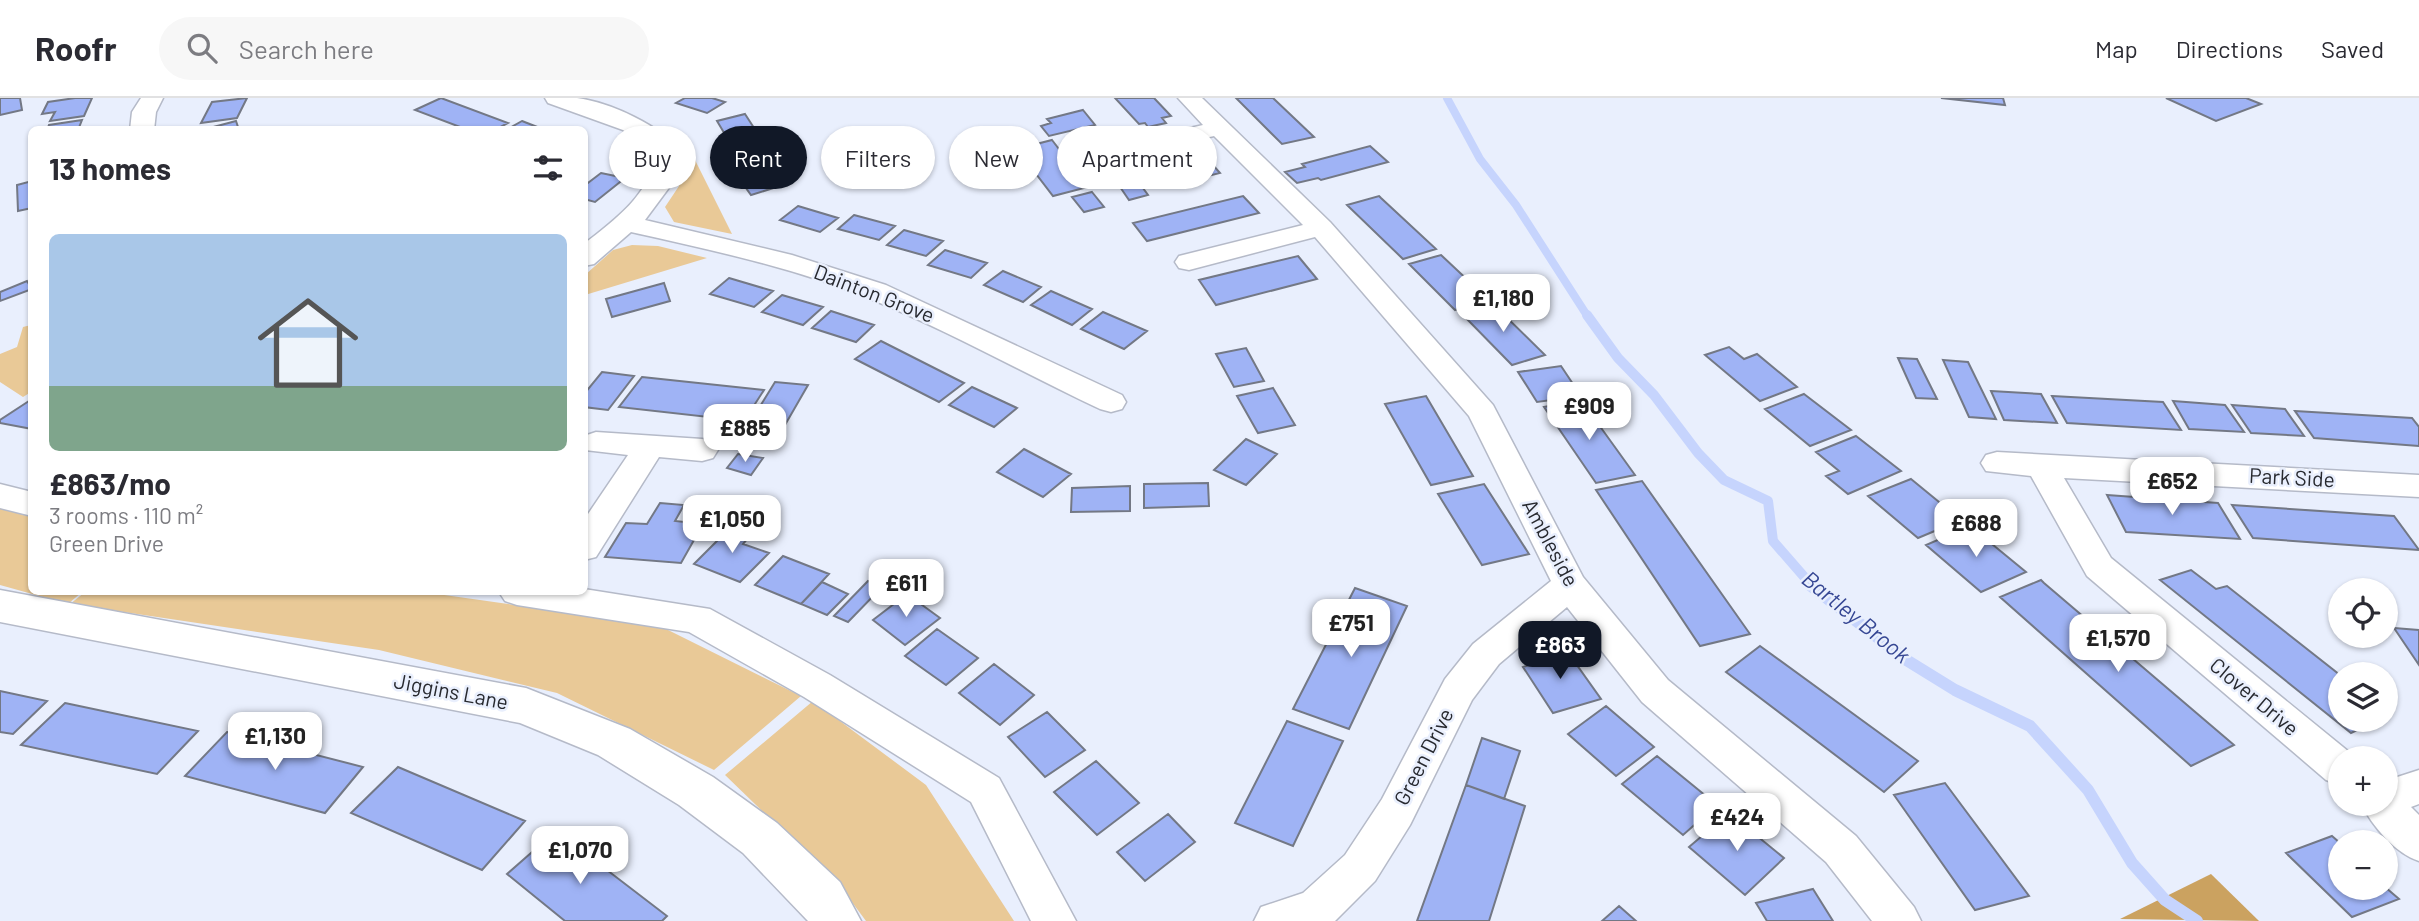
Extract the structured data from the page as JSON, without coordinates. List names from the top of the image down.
{
  "streets": {
    "street": [
      "Dainton Grove",
      "Park Side",
      "Ambleside",
      "Jiggins Lane",
      "Clover Drive",
      "Green Drive"
    ]
  },
  "crossings": [
    ["Park Side", "Clover Drive"],
    ["Ambleside", "Green Drive"]
  ],
  "water": ["Bartley Brook"],
  "page": {
    "header": "Roofr",
    "search": "Search here",
    "nav": ["Map", "Directions", "Saved"],
    "chip": [
      "Buy",
      "Rent",
      "Filters",
      "New",
      "Apartment"
    ],
    "heading": "13 homes",
    "list": [
      {
        "name": "£863/mo",
        "note": "3 rooms · 110 m² · Green Drive"
      }
    ],
    "price": [
      "£1,180",
      "£909",
      "£885",
      "£652",
      "£1,050",
      "£688",
      "£611",
      "£751",
      "£1,570",
      "£863",
      "£1,130",
      "£424",
      "£1,070"
    ],
    "map_buttons": ["+", "−"]
  }
}
